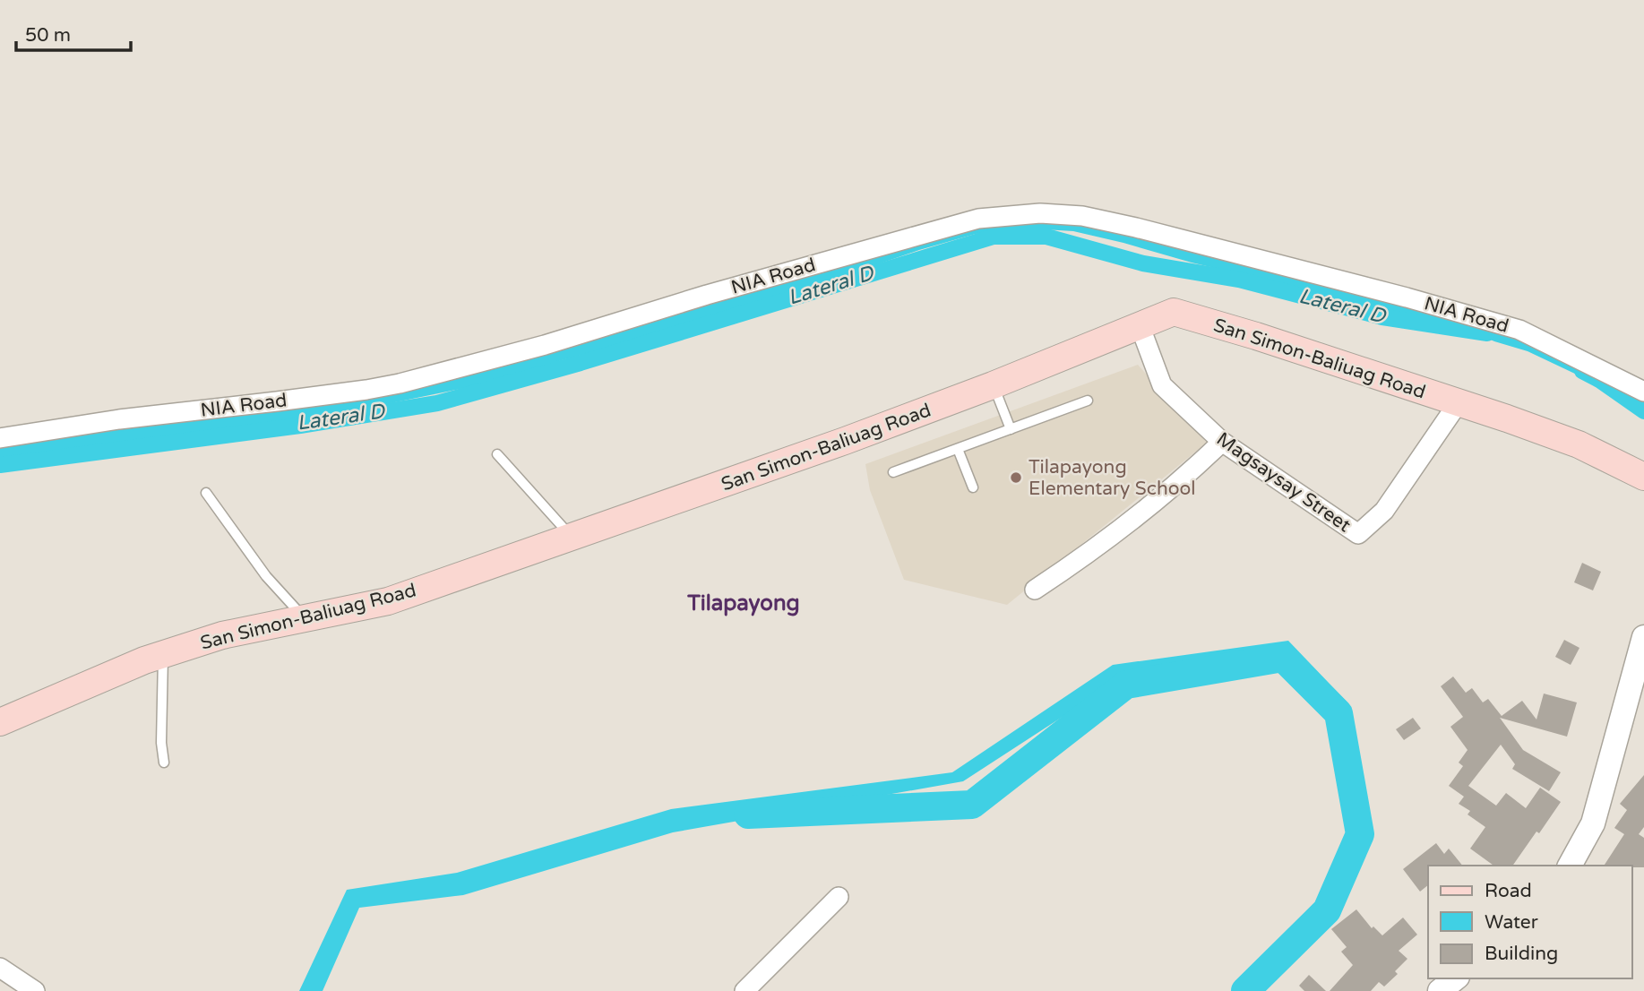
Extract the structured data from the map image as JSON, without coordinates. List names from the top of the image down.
{
  "streets": {
    "main road": ["San Simon-Baliuag Road"],
    "street": ["NIA Road", "Magsaysay Street"]
  },
  "crossings": [
    ["San Simon-Baliuag Road", "Magsaysay Street"]
  ],
  "districts": ["Tilapayong"],
  "water": ["Lateral D"],
  "places": ["Tilapayong Elementary School"],
  "legend": ["Road", "Water", "Building"],
  "scale_bar": "50 m"
}
